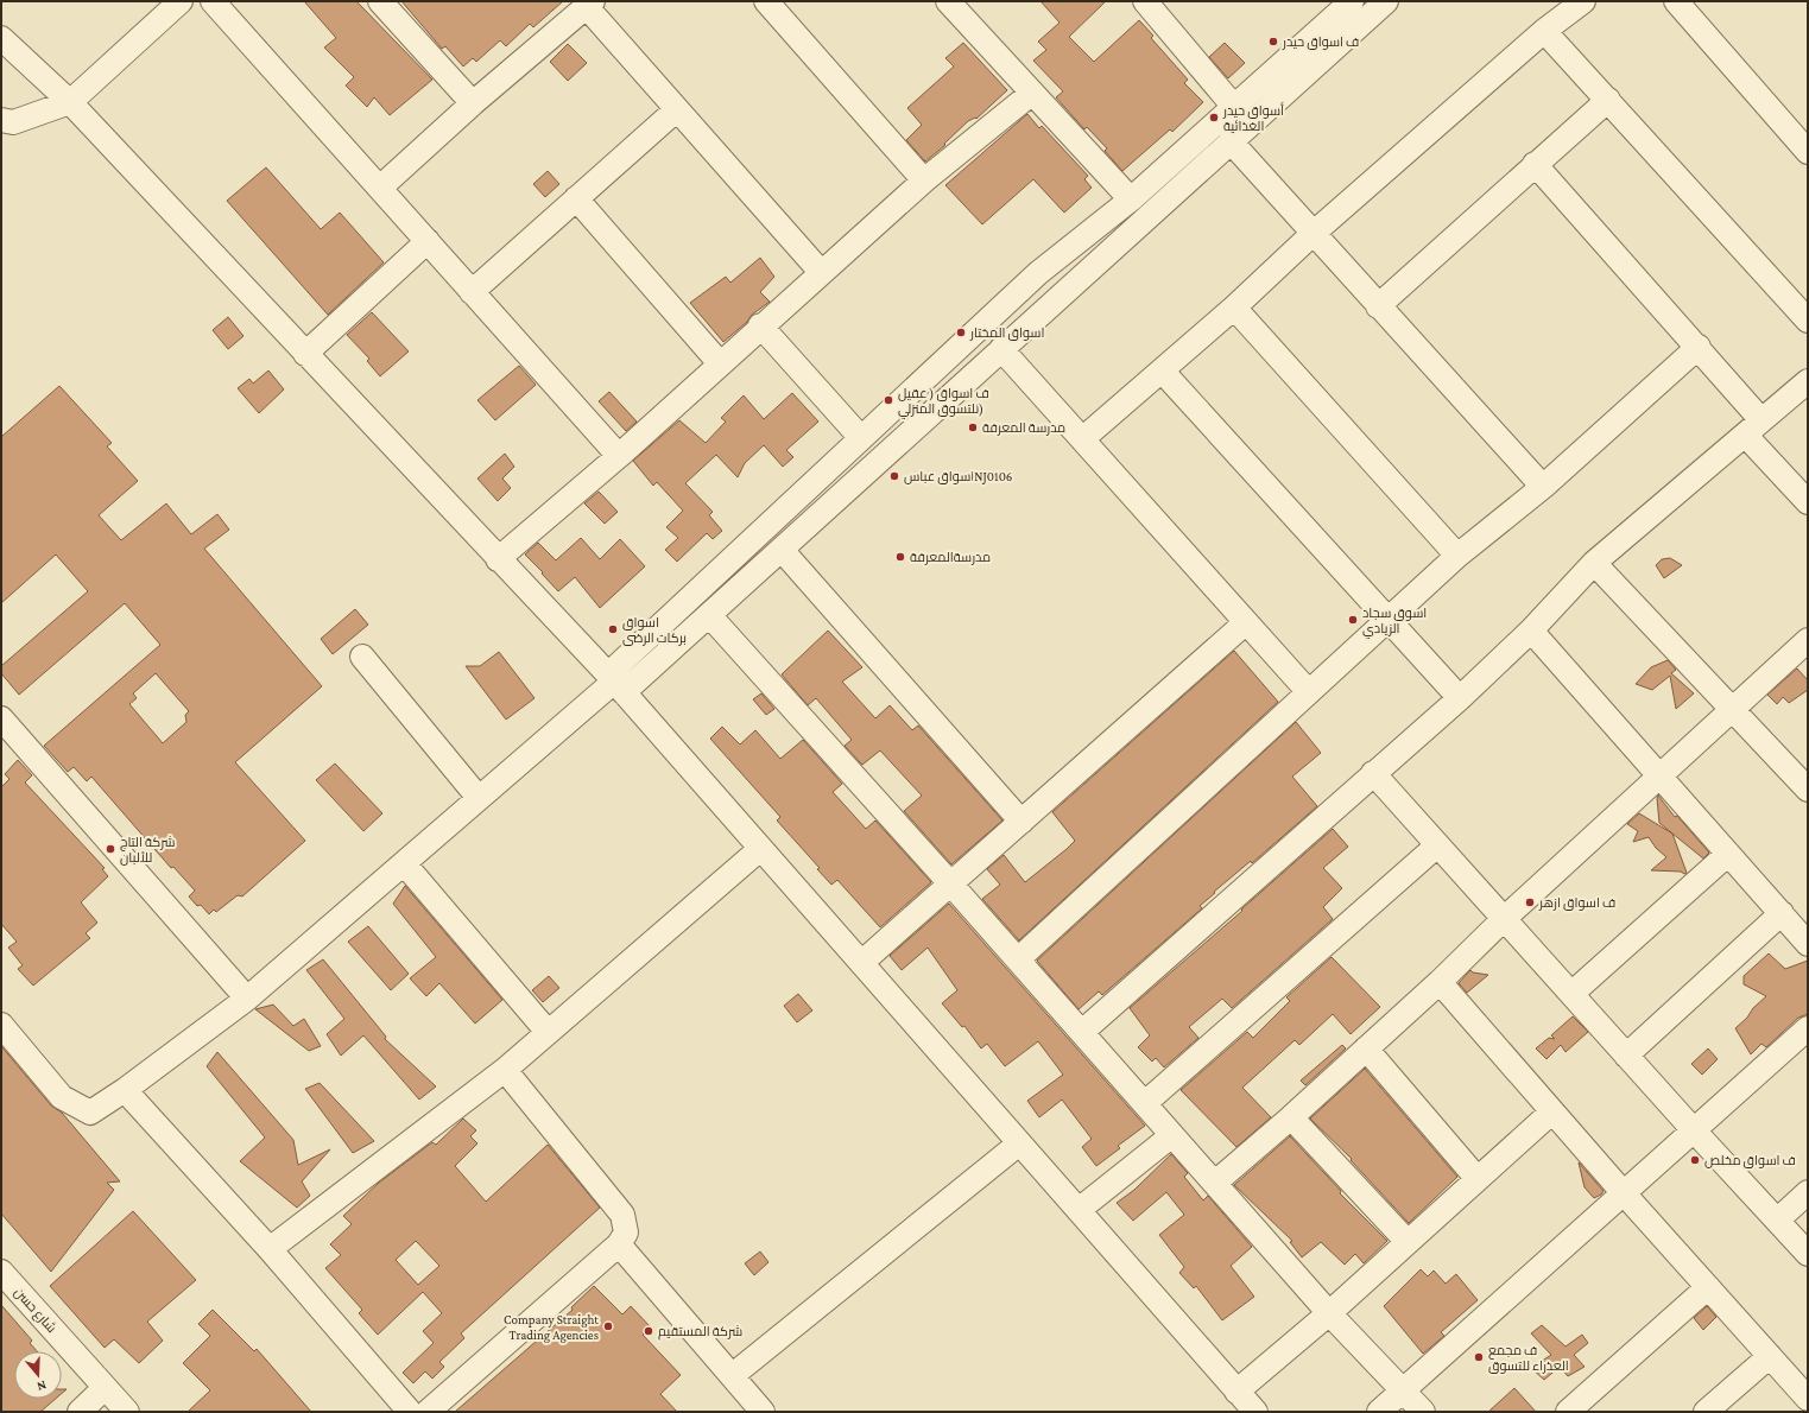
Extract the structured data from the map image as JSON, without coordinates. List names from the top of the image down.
{
  "streets": {
    "street": ["شارع حسن"]
  },
  "places": [
    "ف اسواق حيدر",
    "أسواق حيدر الغذائية",
    "اسواق المختار",
    "ف اسواق ( عقيل للتسوق المنزلي)",
    "مدرسة المعرفة",
    "اسواق عباسNJ0106",
    "مدرسةالمعرفة",
    "اسوق سجاد الزيادي",
    "اسواق بركات الرضى",
    "شركة التاج للألبان",
    "ف اسواق ازهر",
    "ف اسواق مخلص",
    "Company Straight Trading Agencies",
    "شركة المستقيم",
    "ف مجمع العذراء للتسوق"
  ],
  "north": "bottom"
}
